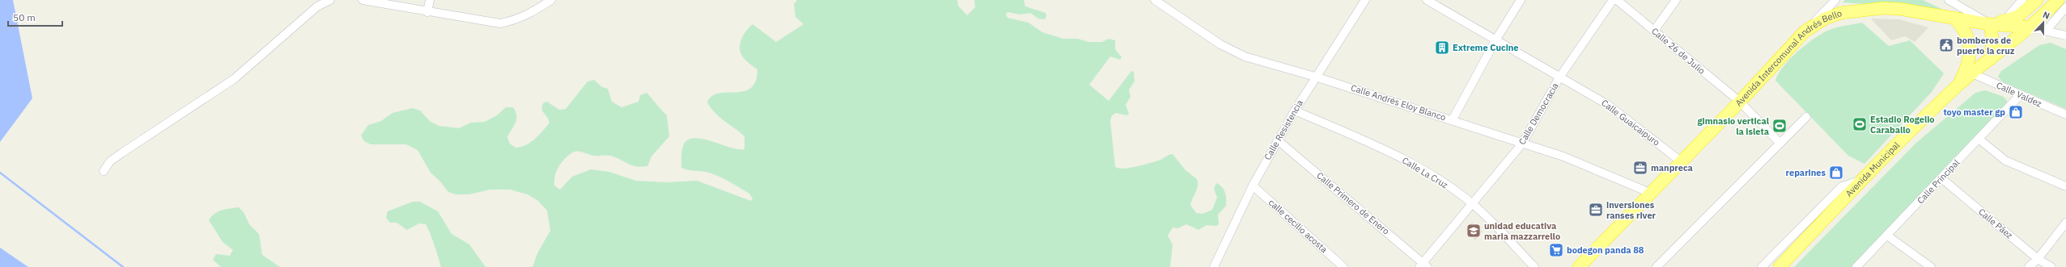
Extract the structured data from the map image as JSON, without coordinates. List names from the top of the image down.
{
  "streets": {
    "highway": ["Avenida Intercomunal Andrés Bello", "Avenida Municipal"],
    "street": [
      "Calle 26 de Julio",
      "Calle Valdez",
      "Calle Andrés Eloy Blanco",
      "Calle Democracia",
      "Calle Guaicaipuro",
      "Calle Resistencia",
      "Calle La Cruz",
      "Calle Principal",
      "Calle Primero de Enero",
      "Calle Páez",
      "calle cecilio acosta"
    ]
  },
  "crossings": [
    ["Calle 26 de Julio", "Avenida Intercomunal Andrés Bello"],
    ["Avenida Intercomunal Andrés Bello", "Calle Andrés Eloy Blanco"],
    ["Avenida Intercomunal Andrés Bello", "Calle Guaicaipuro"],
    ["Avenida Intercomunal Andrés Bello", "Avenida Municipal"],
    ["Calle Valdez", "Avenida Municipal"],
    ["Calle Valdez", "Calle Principal"],
    ["Calle Andrés Eloy Blanco", "Calle Democracia"],
    ["Calle Andrés Eloy Blanco", "Calle Resistencia"],
    ["Calle Democracia", "Calle Guaicaipuro"],
    ["Calle Democracia", "Calle La Cruz"],
    ["Calle Democracia", "Calle Primero de Enero"],
    ["Calle Resistencia", "Calle La Cruz"],
    ["Calle Resistencia", "Calle Primero de Enero"],
    ["Calle Resistencia", "calle cecilio acosta"],
    ["Calle Principal", "Calle Páez"]
  ],
  "places": {
    "public building": ["bomberos de puerto la cruz"],
    "building": ["Extreme Cucine"],
    "shop": ["toyo master gp", "reparines"],
    "sports": ["Estadio Rogelio Caraballo", "gimnasio vertical la isleta"],
    "office": ["manpreca", "inversiones ranses river"],
    "school or university": ["unidad educativa maria mazzarrello"],
    "supermarket": ["bodegon panda 88"]
  },
  "scale_bar": "50 m",
  "north": "top"
}
